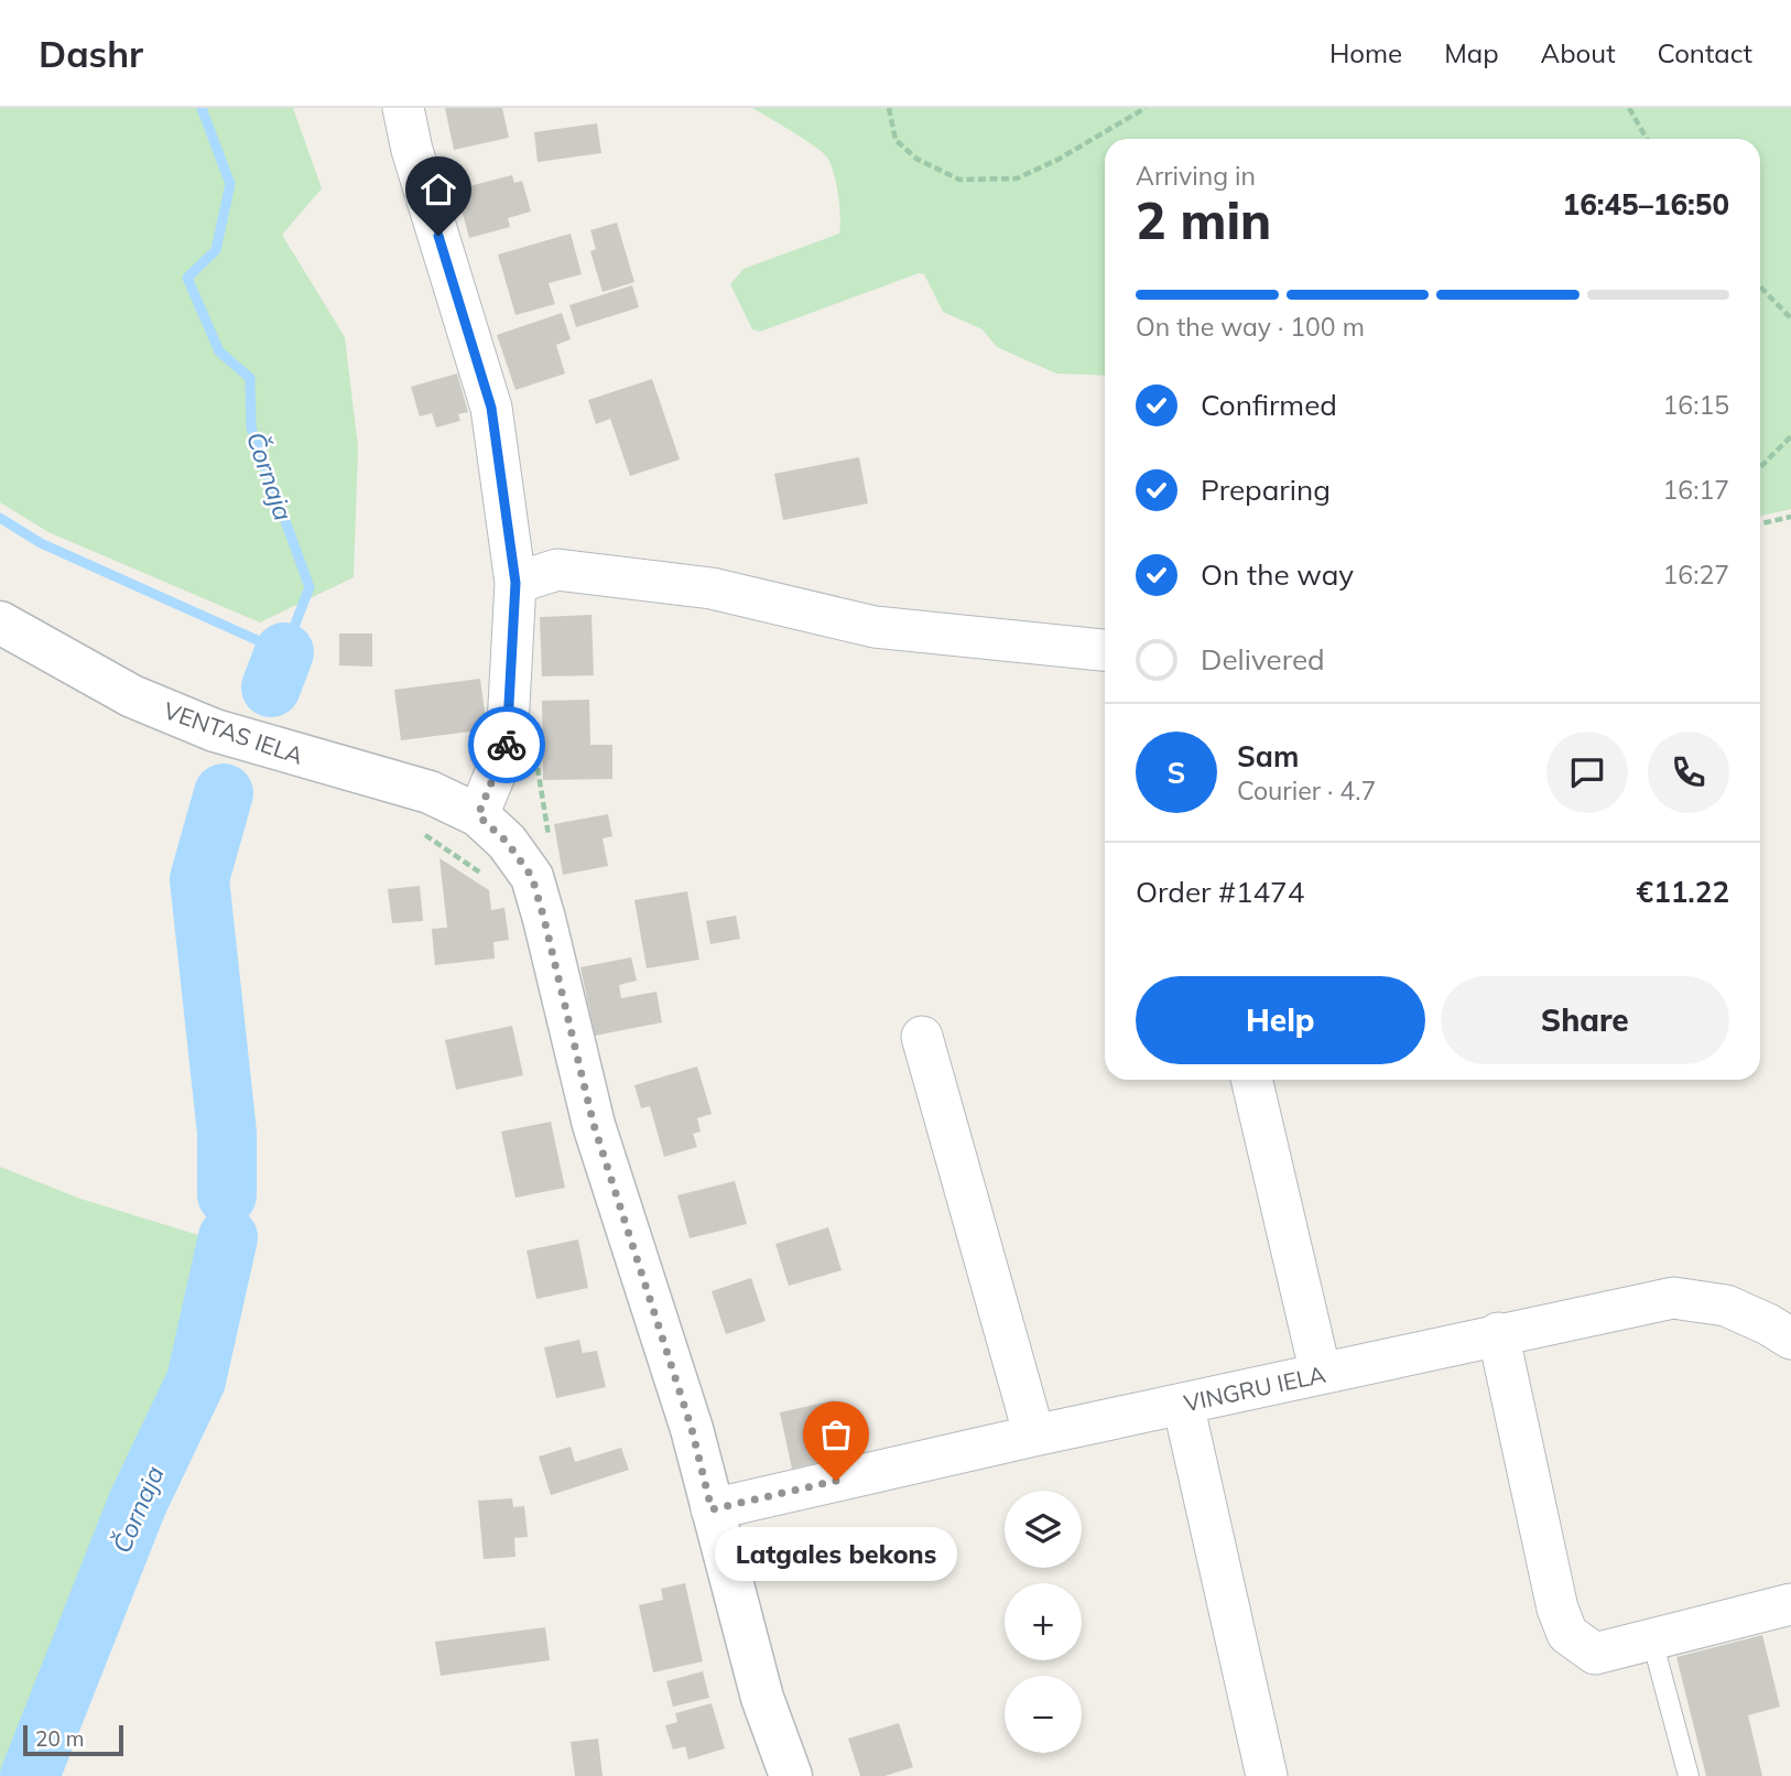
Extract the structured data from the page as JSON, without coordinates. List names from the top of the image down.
{
  "streets": {
    "street": ["VENTAS IELA", "VINGRU IELA"]
  },
  "crossings": [
    ["VENTAS IELA", "VINGRU IELA"]
  ],
  "water": ["Čornaja"],
  "places": ["Latgales bekons"],
  "scale_bar": "20 m",
  "page": {
    "header": "Dashr",
    "nav": [
      "Home",
      "Map",
      "About",
      "Contact"
    ],
    "heading": ["2 min", "Arriving in", "16:45–16:50"],
    "panel": [
      "Sam",
      "Courier · 4.7",
      "Order #1474",
      "€11.22"
    ],
    "bar": "On the way · 100 m",
    "list": [
      ["Confirmed", "16:15"],
      ["Preparing", "16:17"],
      ["On the way", "16:27"],
      "Delivered"
    ],
    "round": "S",
    "buttons": ["Help", "Share"],
    "map_buttons": ["+", "−"],
    "bubble": "Latgales bekons",
    "scale": "20 m"
  }
}
